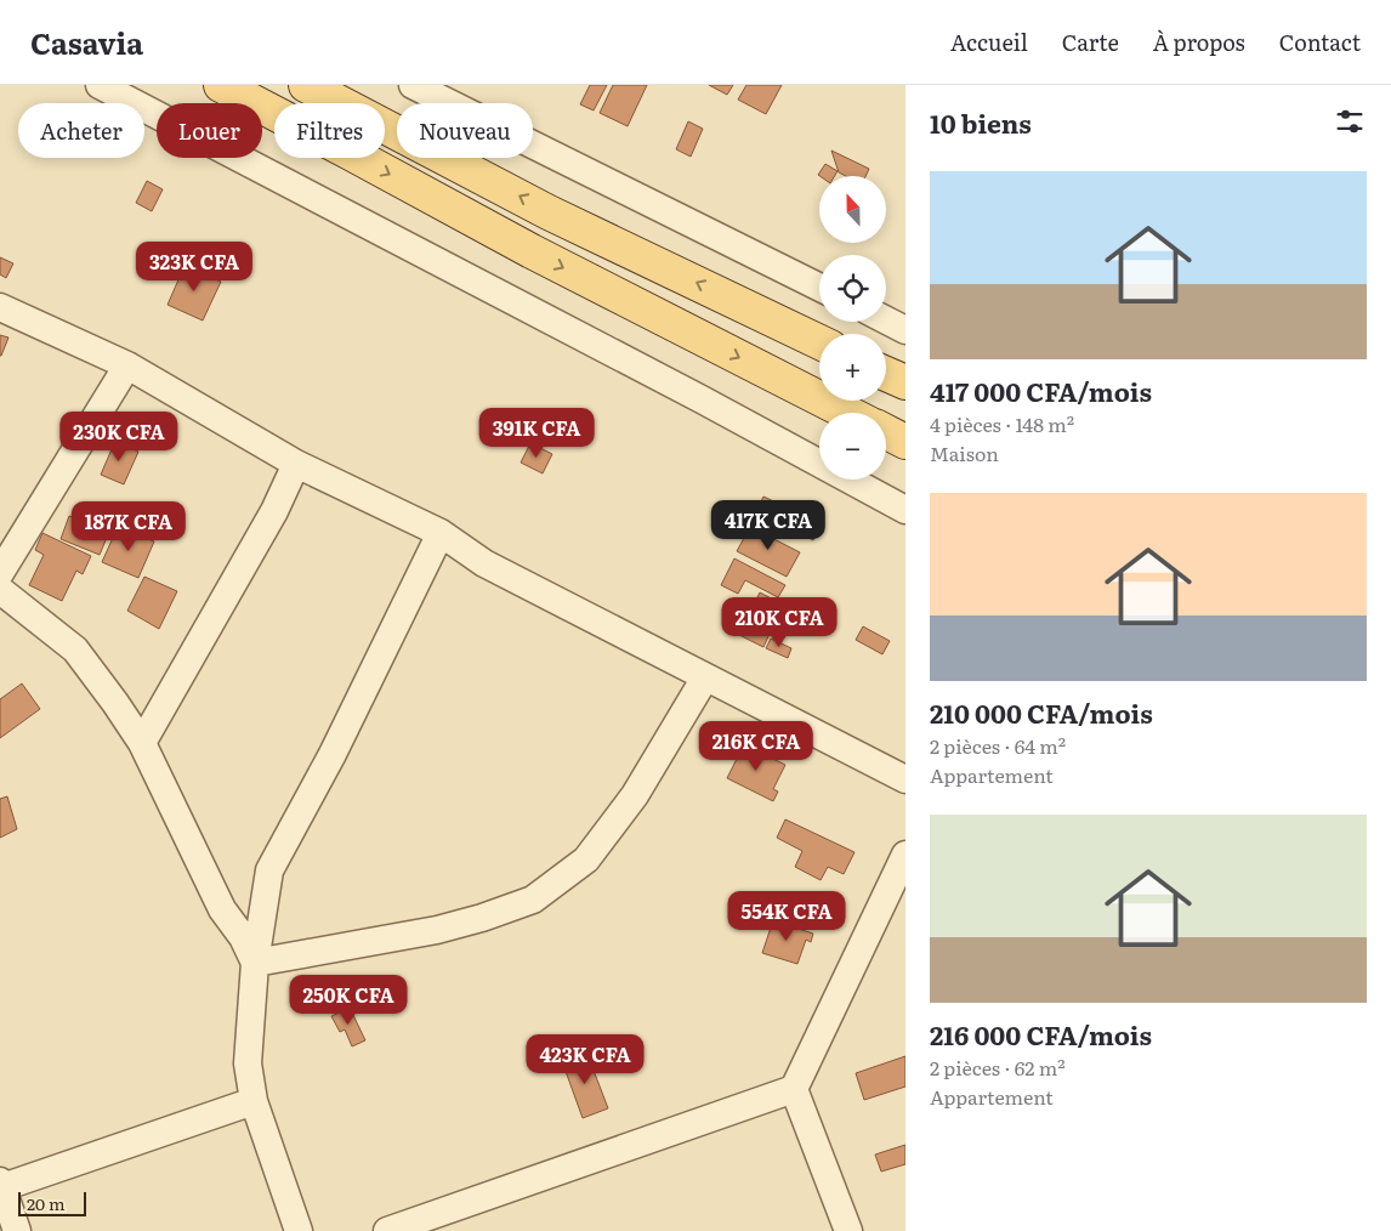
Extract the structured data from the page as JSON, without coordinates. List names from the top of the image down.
{
  "scale_bar": "20 m",
  "north": "top",
  "page": {
    "header": "Casavia",
    "nav": [
      "Accueil",
      "Carte",
      "À propos",
      "Contact"
    ],
    "heading": "10 biens",
    "chip": [
      "Acheter",
      "Louer",
      "Filtres",
      "Nouveau"
    ],
    "list": [
      {
        "name": "417 000 CFA/mois",
        "note": "4 pièces · 148 m² · Maison"
      },
      {
        "name": "210 000 CFA/mois",
        "note": "2 pièces · 64 m² · Appartement"
      },
      {
        "name": "216 000 CFA/mois",
        "note": "2 pièces · 62 m² · Appartement"
      }
    ],
    "map_buttons": ["+", "−"],
    "price": [
      "323K CFA",
      "391K CFA",
      "230K CFA",
      "417K CFA",
      "187K CFA",
      "210K CFA",
      "216K CFA",
      "554K CFA",
      "250K CFA",
      "423K CFA"
    ],
    "scale": "20 m"
  }
}
